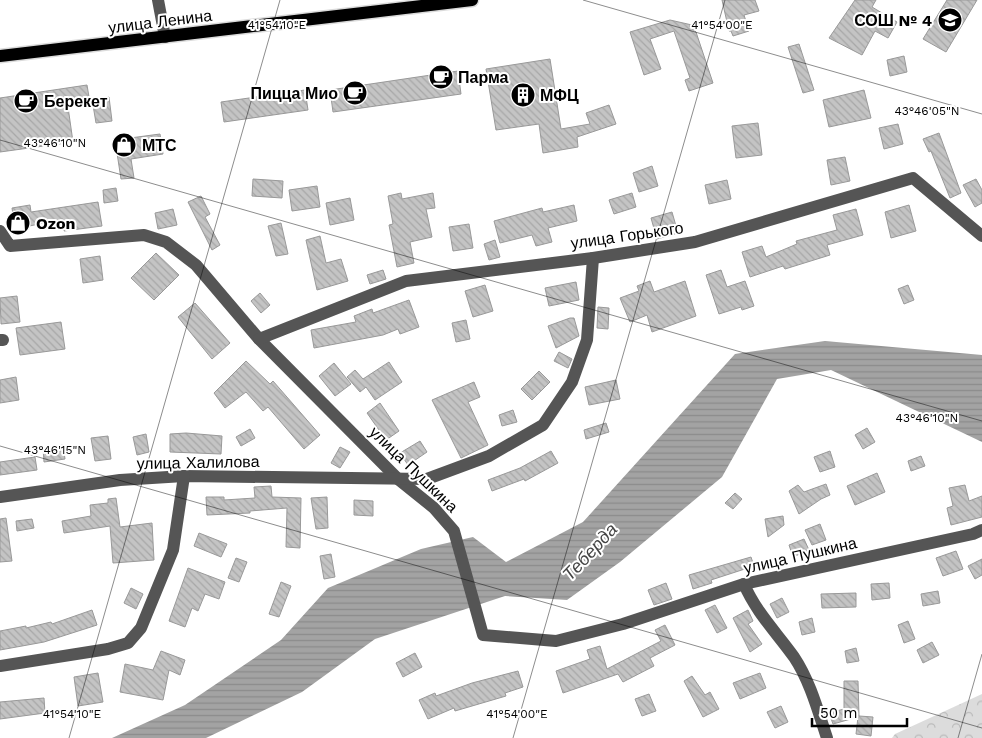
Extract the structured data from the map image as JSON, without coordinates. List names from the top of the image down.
{
  "streets": {
    "main road": ["улица Ленина"],
    "street": ["улица Горького", "улица Халилова", "улица Пушкина"]
  },
  "crossings": [
    ["улица Горького", "улица Халилова"],
    ["улица Горького", "улица Пушкина"],
    ["улица Халилова", "улица Пушкина"]
  ],
  "water": ["Теберда"],
  "places": {
    "school or university": ["СОШ № 4"],
    "cafe": ["Парма", "Пицца Мио", "Берекет"],
    "building": ["МФЦ"],
    "shop": ["МТС", "Ozon"]
  },
  "scale_bar": "50 m",
  "coordinates": [
    "41°54'10\"E",
    "41°54'00\"E",
    "43°46'05\"N",
    "43°46'10\"N",
    "43°46'15\"N"
  ]
}
